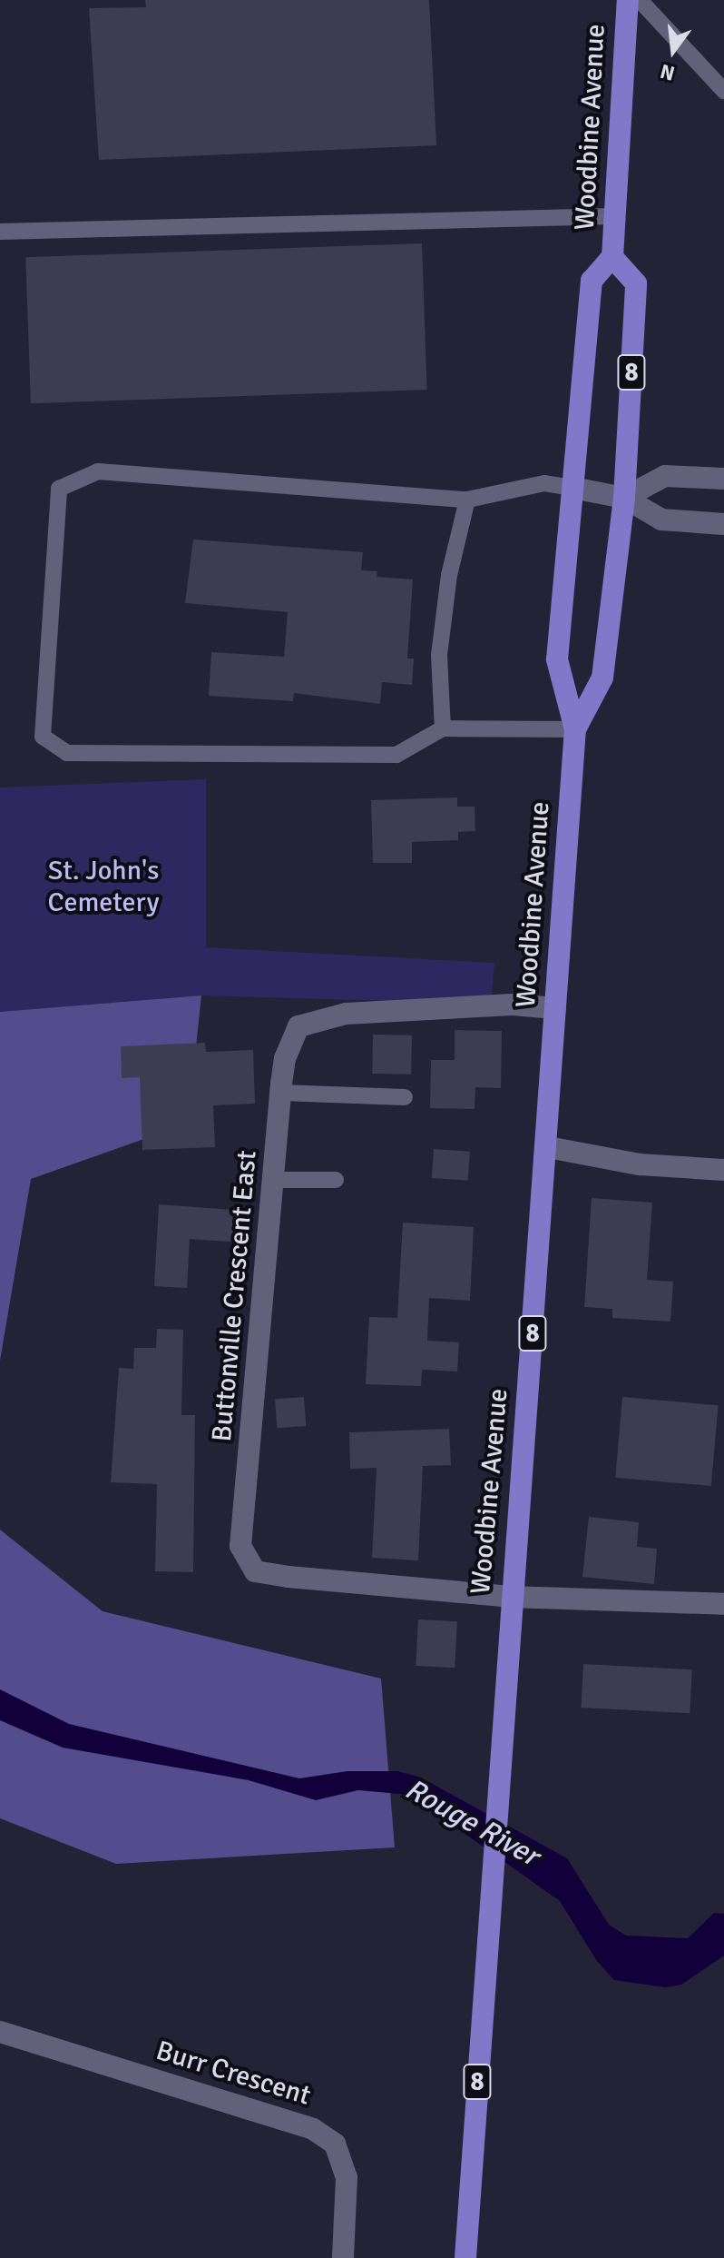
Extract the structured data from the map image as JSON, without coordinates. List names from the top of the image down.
{
  "streets": {
    "main road": ["Woodbine Avenue", "8"],
    "street": ["Buttonville Crescent East", "Burr Crescent"]
  },
  "crossings": [
    ["Woodbine Avenue", "Buttonville Crescent East"]
  ],
  "water": ["Rouge River"],
  "parks": ["St. John's Cemetery"],
  "north": "bottom"
}
